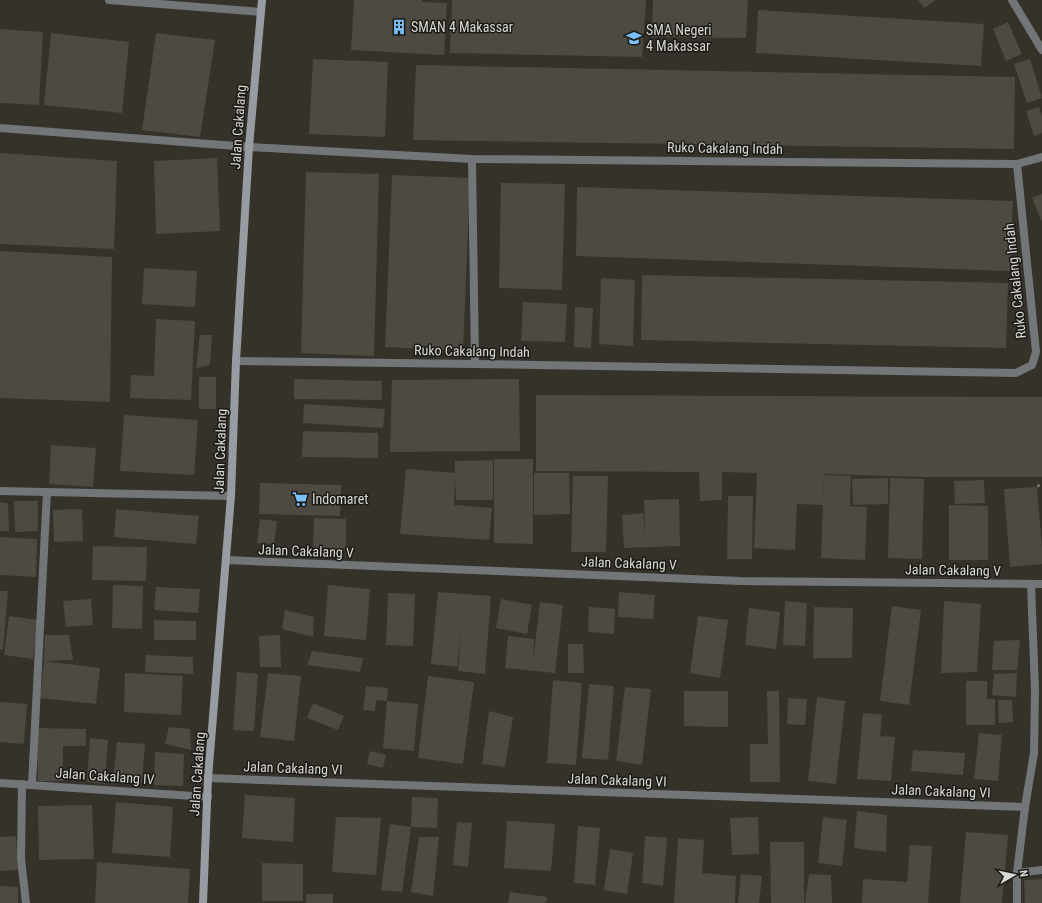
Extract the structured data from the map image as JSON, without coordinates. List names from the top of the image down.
{
  "streets": {
    "main road": ["Jalan Cakalang"],
    "street": [
      "Ruko Cakalang Indah",
      "Jalan Cakalang V",
      "Jalan Cakalang VI",
      "Jalan Cakalang IV"
    ]
  },
  "crossings": [
    ["Jalan Cakalang", "Ruko Cakalang Indah"],
    ["Jalan Cakalang", "Jalan Cakalang V"],
    ["Jalan Cakalang", "Jalan Cakalang VI"],
    ["Jalan Cakalang", "Jalan Cakalang IV"]
  ],
  "places": {
    "building": ["SMAN 4 Makassar"],
    "school or university": ["SMA Negeri 4 Makassar"],
    "supermarket": ["Indomaret"]
  },
  "north": "right"
}
